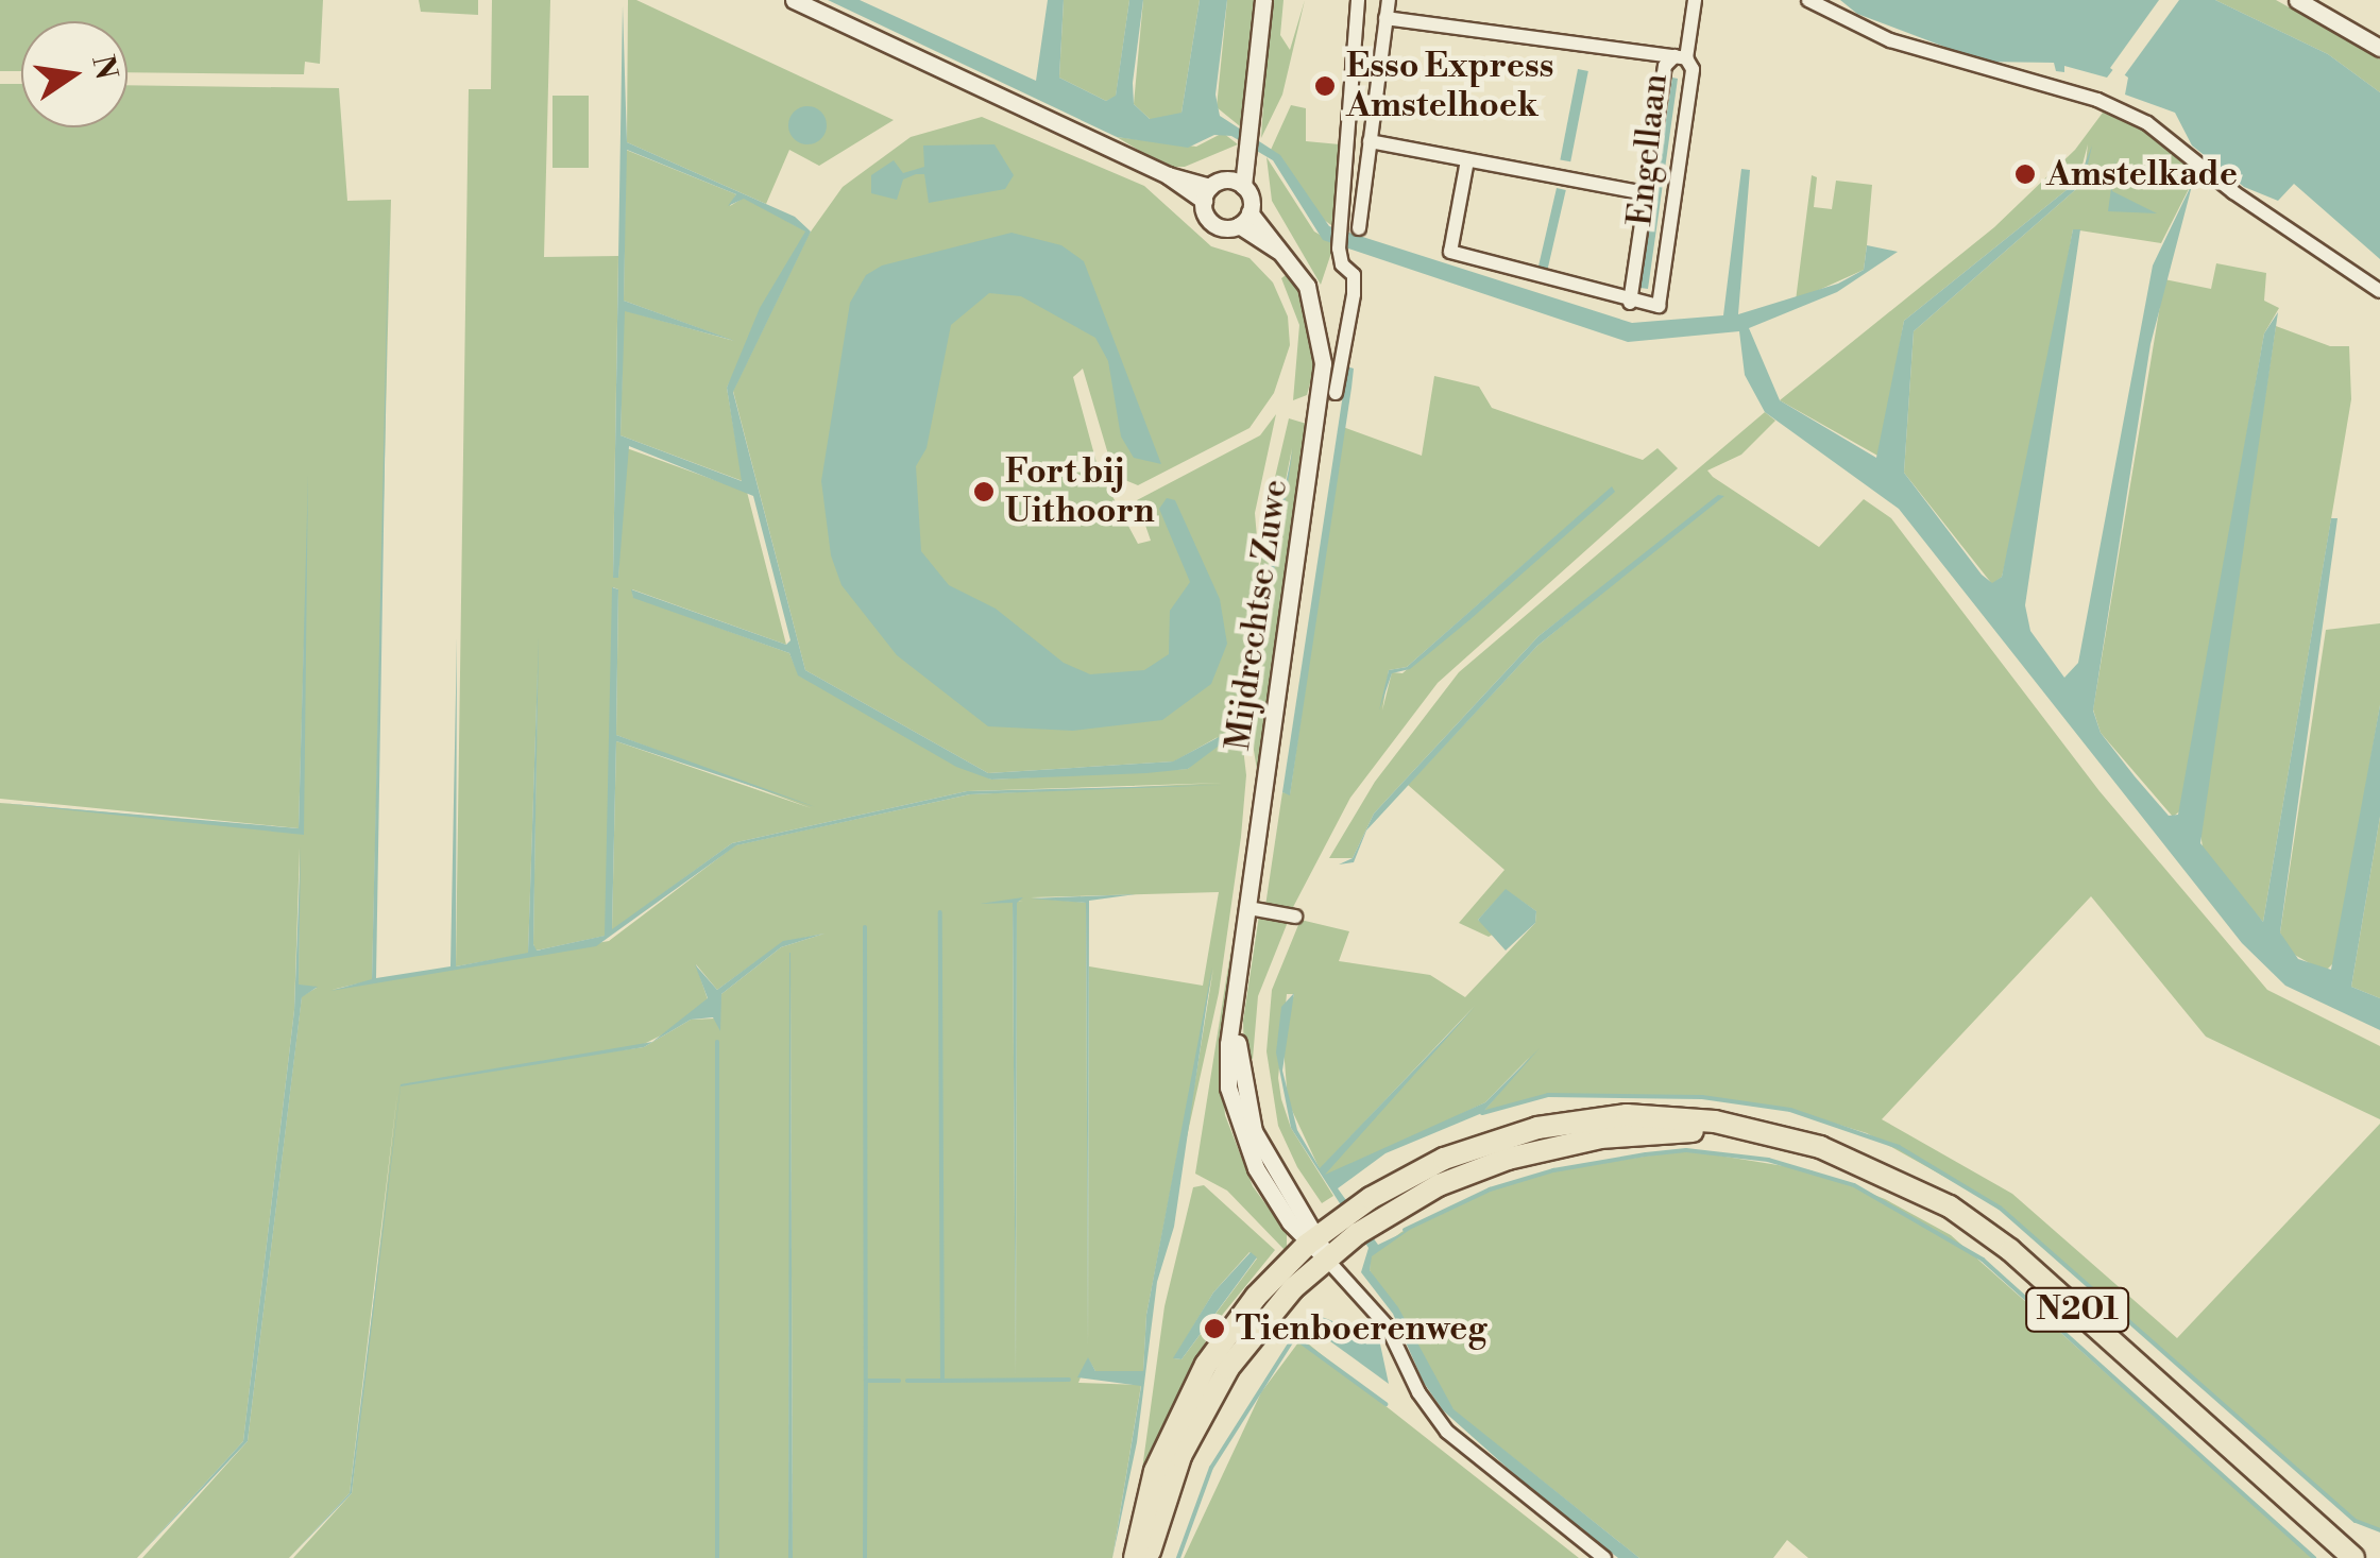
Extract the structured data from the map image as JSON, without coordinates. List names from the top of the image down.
{
  "streets": {
    "main road": ["N201"],
    "street": ["Engellaan", "Mijdrechtse Zuwe"]
  },
  "crossings": [
    ["Mijdrechtse Zuwe", "N201"]
  ],
  "places": [
    "Esso Express Amstelhoek",
    "Amstelkade",
    "Fort bij Uithoorn",
    "Tienboerenweg"
  ],
  "north": "right"
}
